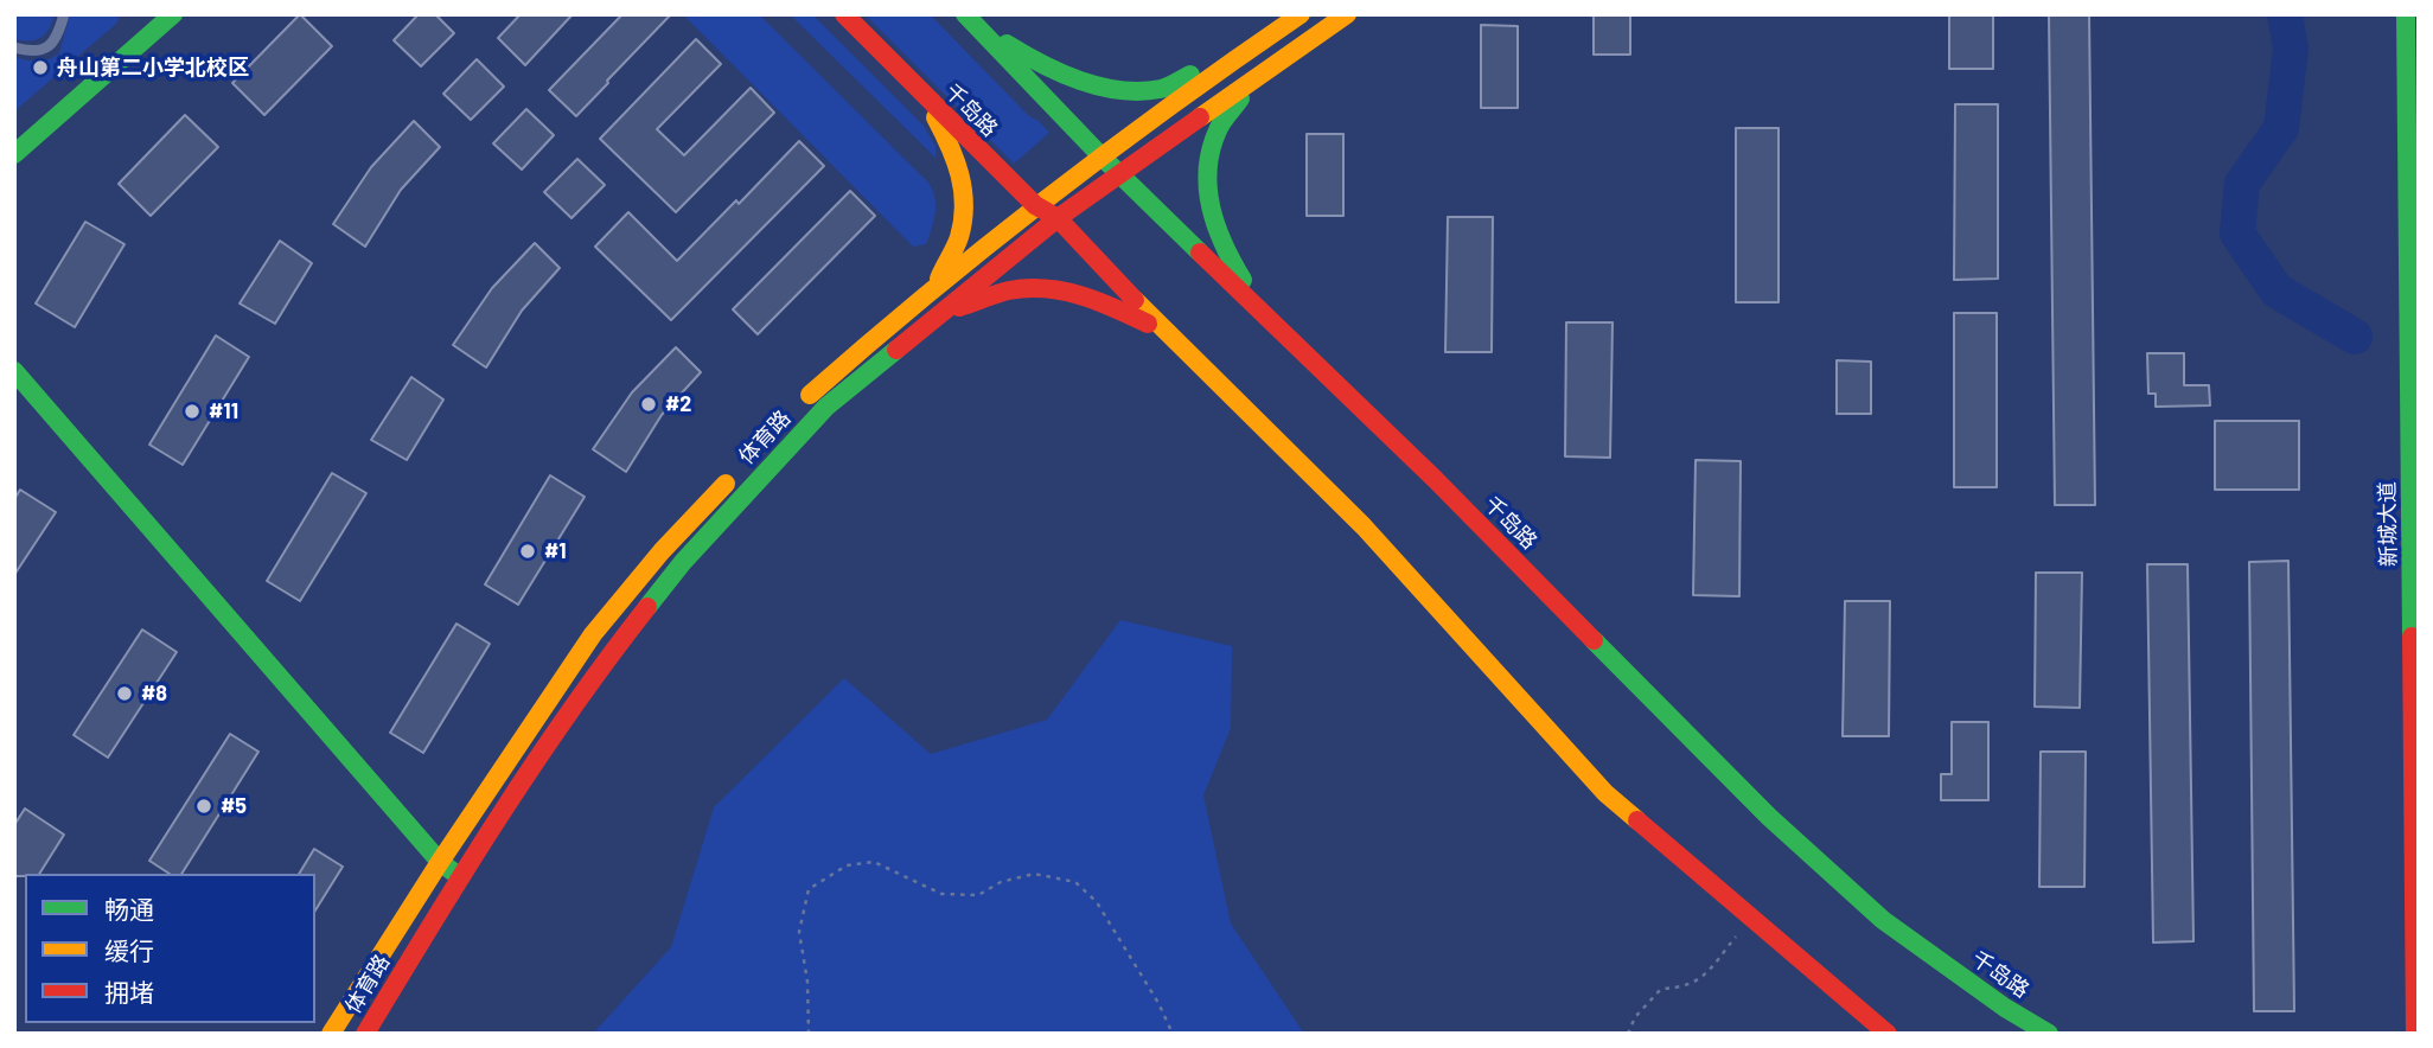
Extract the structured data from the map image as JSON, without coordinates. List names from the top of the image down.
{
  "streets": {
    "street": ["千岛路", "体育路", "新城大道"]
  },
  "crossings": [
    ["千岛路", "体育路"]
  ],
  "places": [
    "舟山第二小学北校区",
    "#2",
    "#11",
    "#1",
    "#8",
    "#5"
  ],
  "legend": ["畅通", "缓行", "拥堵"]
}
